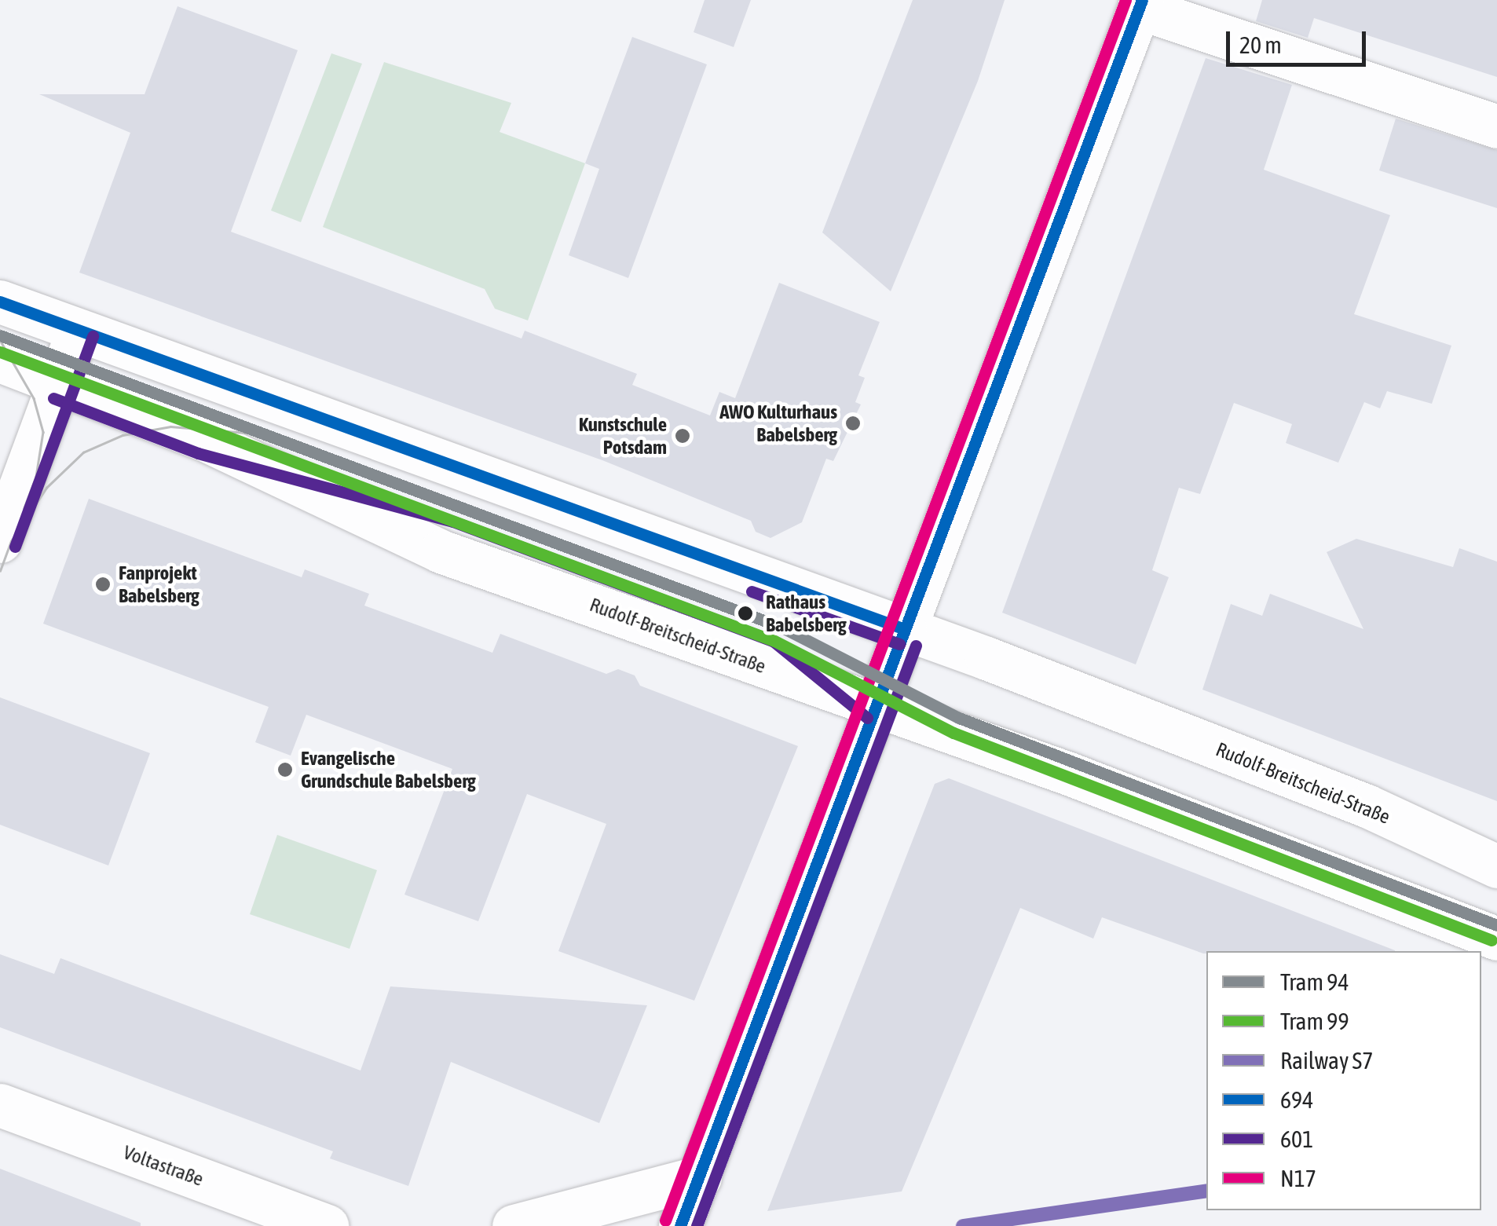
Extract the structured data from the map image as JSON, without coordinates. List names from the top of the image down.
{
  "streets": {
    "street": ["Rudolf-Breitscheid-Straße", "Voltastraße"]
  },
  "places": [
    "AWO Kulturhaus Babelsberg",
    "Kunstschule Potsdam",
    "Fanprojekt Babelsberg",
    "Rathaus Babelsberg",
    "Evangelische Grundschule Babelsberg"
  ],
  "lines": [
    "transit line 694",
    "transit line N17",
    "tram line 94",
    "transit line 601",
    "tram line 99",
    "rail line S7"
  ],
  "legend": [
    "Tram 94",
    "Tram 99",
    "Railway S7",
    "694",
    "601",
    "N17"
  ],
  "scale_bar": "20 m"
}
